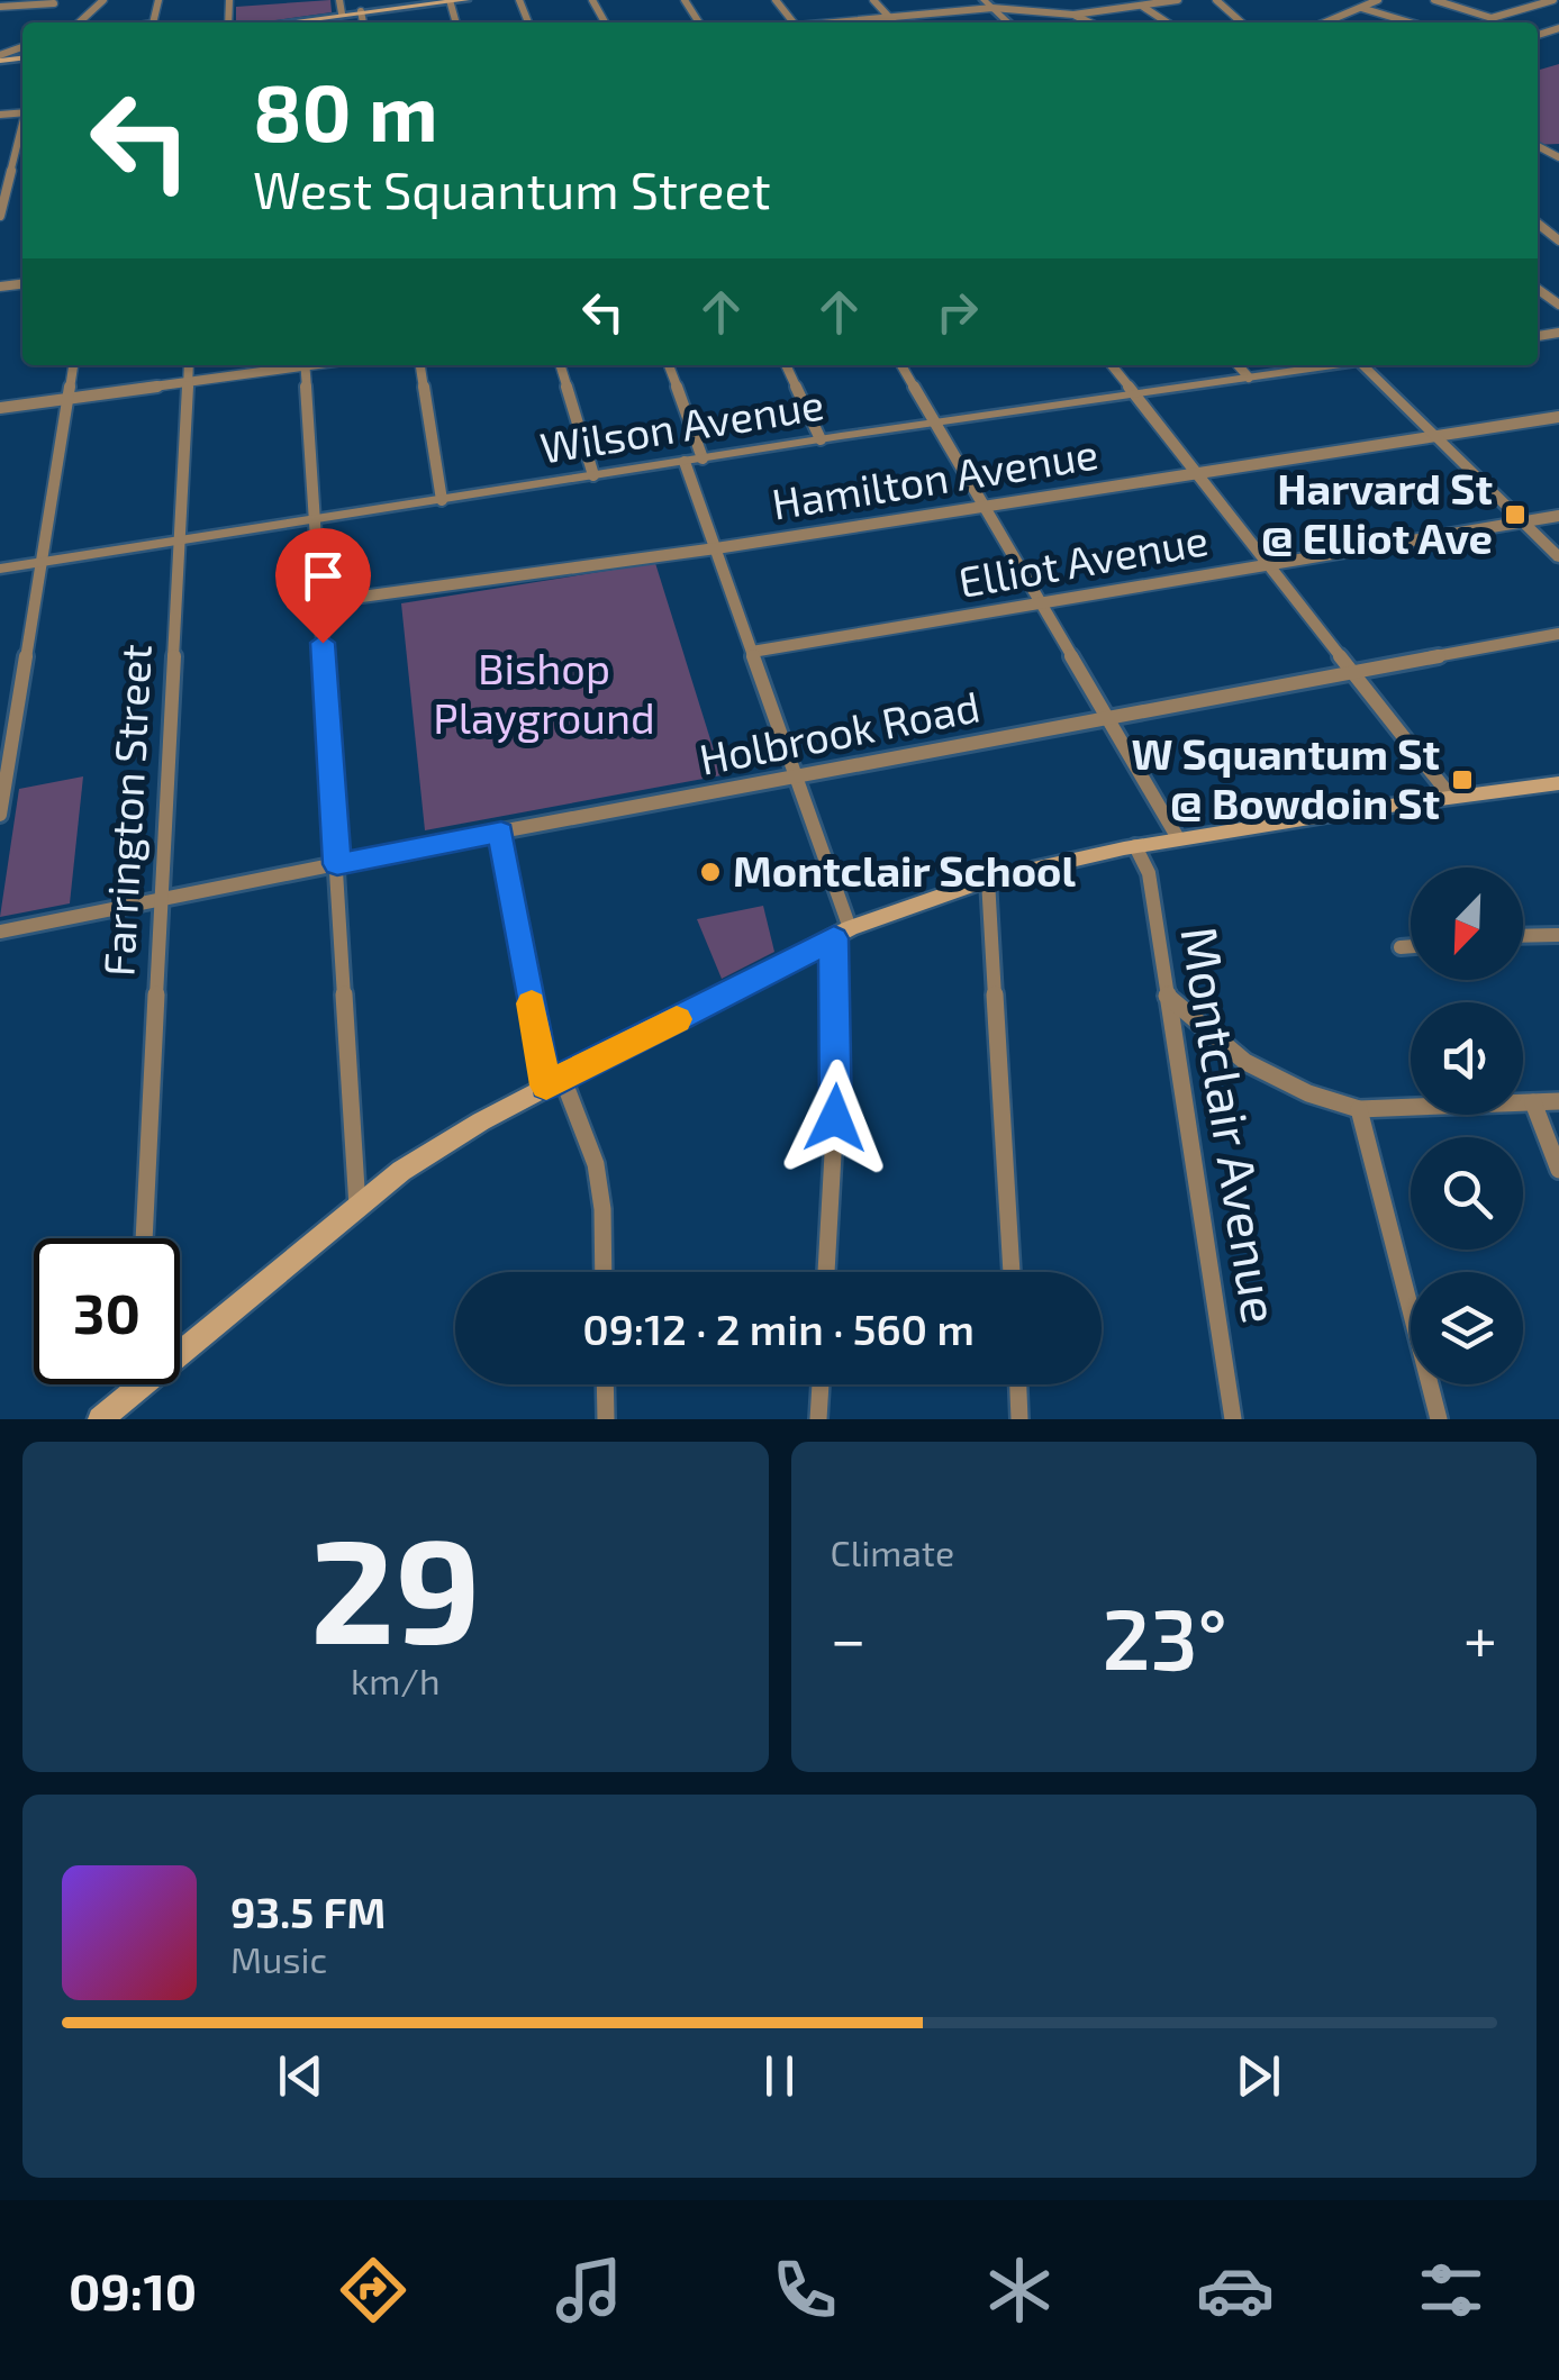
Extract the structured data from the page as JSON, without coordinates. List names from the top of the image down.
{
  "streets": {
    "street": [
      "Wilson Avenue",
      "Hamilton Avenue",
      "Elliot Avenue",
      "Holbrook Road",
      "Farrington Street",
      "Montclair Avenue"
    ]
  },
  "crossings": [
    ["Wilson Avenue", "Farrington Street"],
    ["Holbrook Road", "Farrington Street"]
  ],
  "parks": ["Bishop Playground"],
  "places": {
    "transit": ["Harvard St @ Elliot Ave", "W Squantum St @ Bowdoin St"],
    "other": ["Montclair School"]
  },
  "north": "bottom left",
  "page": {
    "turn": ["80 m", "West Squantum Street"],
    "limit": "30",
    "trip": "09:12 · 2 min · 560 m",
    "tile": [
      ["29", "km/h"],
      "Climate"
    ],
    "heat": ["−", "23°", "+"],
    "song": ["93.5 FM", "Music"],
    "tabs": "09:10"
  }
}
